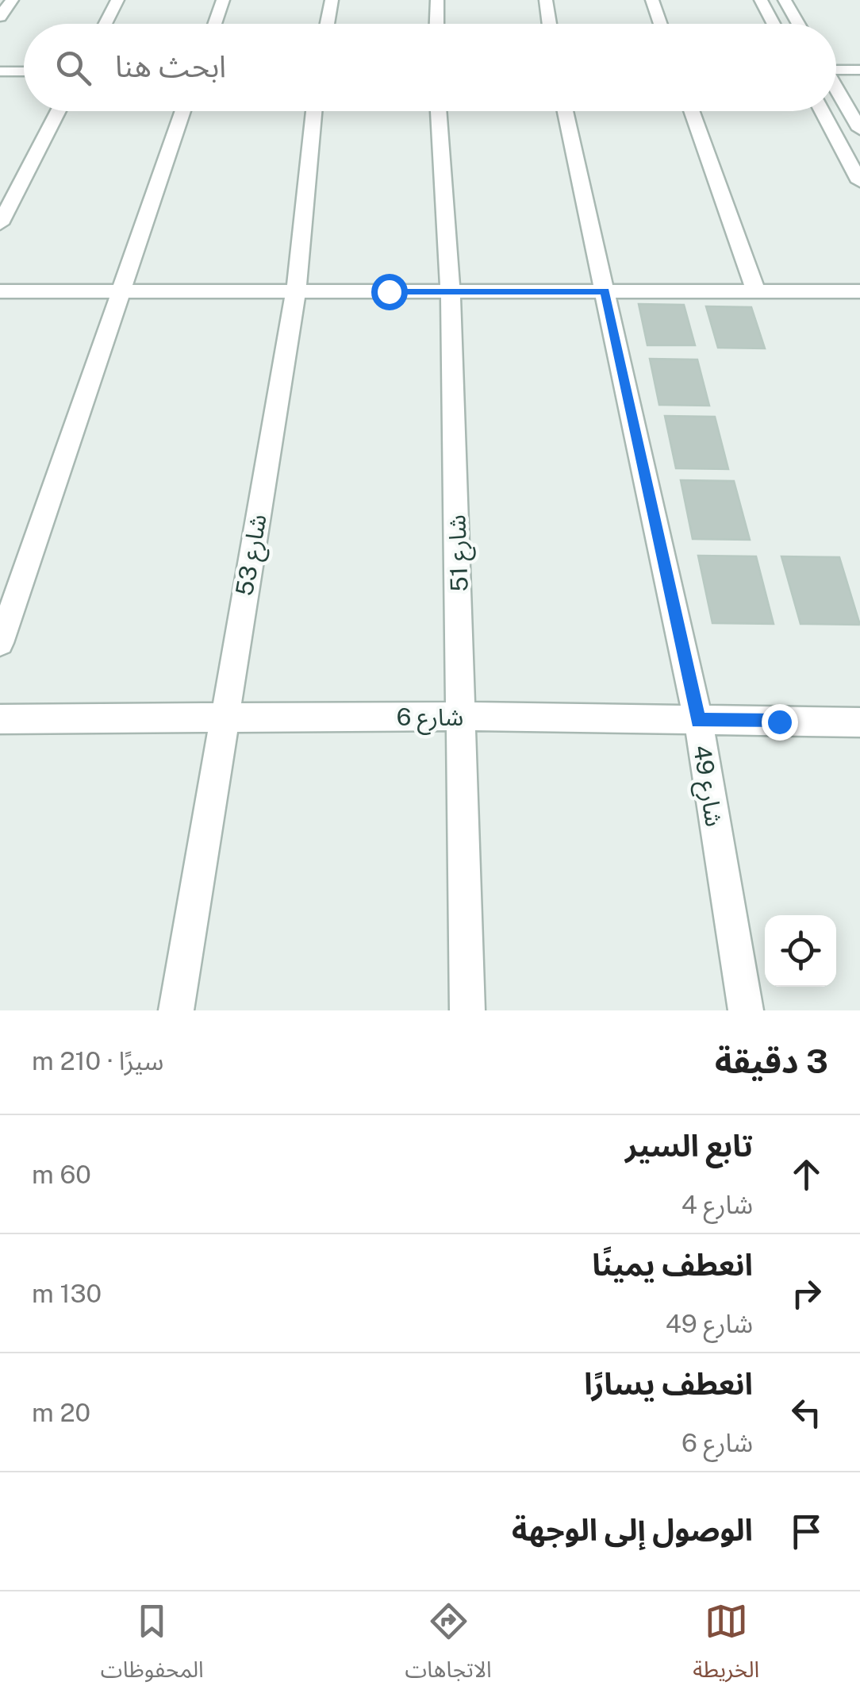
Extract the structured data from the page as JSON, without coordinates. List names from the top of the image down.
{
  "streets": {
    "street": [
      "شارع 51",
      "شارع 53",
      "شارع 6",
      "شارع 49"
    ]
  },
  "crossings": [
    ["شارع 51", "شارع 6"],
    ["شارع 53", "شارع 6"],
    ["شارع 6", "شارع 49"]
  ],
  "page": {
    "search": "ابحث هنا",
    "heading": ["3 دقيقة", "سيرًا · 210 m"],
    "list": [
      ["تابع السير", "شارع 4", "60 m"],
      ["انعطف يمينًا", "شارع 49", "130 m"],
      ["انعطف يسارًا", "شارع 6", "20 m"],
      "الوصول إلى الوجهة"
    ],
    "nav": ["الخريطة", "الاتجاهات", "المحفوظات"]
  }
}
